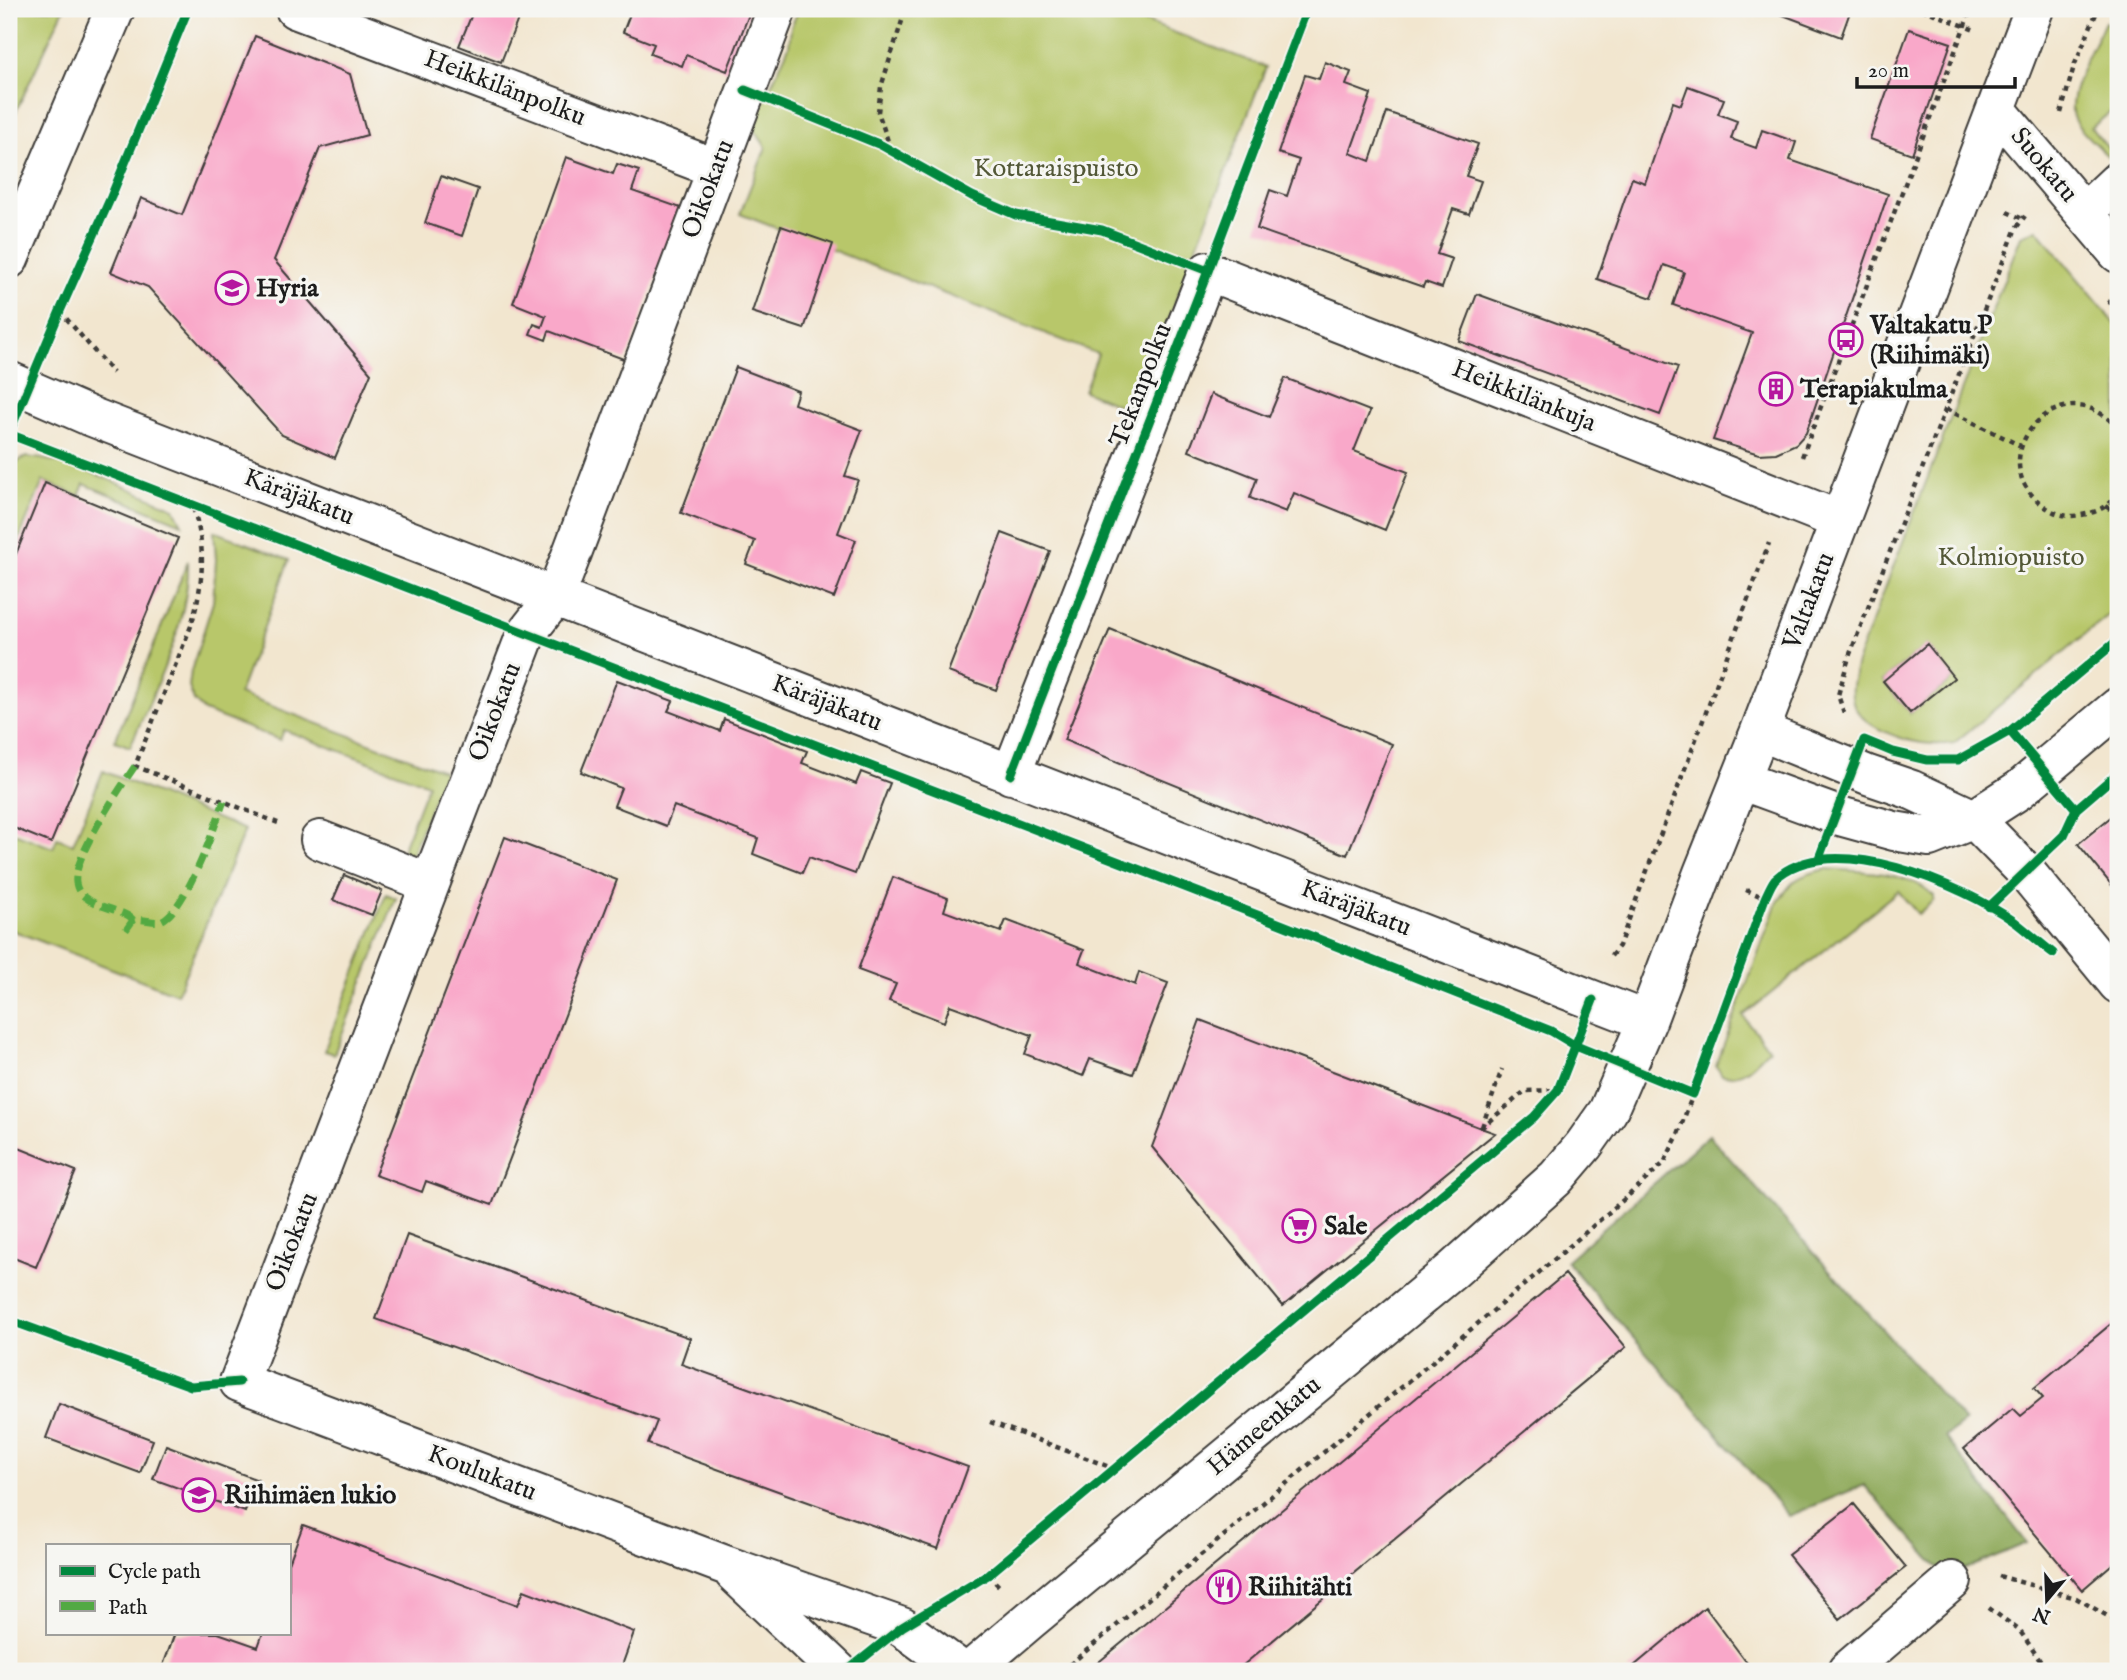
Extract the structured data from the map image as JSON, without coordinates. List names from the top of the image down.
{
  "streets": {
    "street": [
      "Heikkilänpolku",
      "Suokatu",
      "Oikokatu",
      "Tekanpolku",
      "Heikkilänkuja",
      "Käräjäkatu",
      "Valtakatu",
      "Hämeenkatu",
      "Koulukatu"
    ]
  },
  "crossings": [
    ["Heikkilänpolku", "Oikokatu"],
    ["Suokatu", "Valtakatu"],
    ["Oikokatu", "Käräjäkatu"],
    ["Oikokatu", "Koulukatu"],
    ["Tekanpolku", "Heikkilänkuja"],
    ["Tekanpolku", "Käräjäkatu"],
    ["Heikkilänkuja", "Valtakatu"],
    ["Käräjäkatu", "Valtakatu"],
    ["Valtakatu", "Hämeenkatu"]
  ],
  "parks": ["Kottaraispuisto", "Kolmiopuisto"],
  "places": {
    "school or university": ["Hyria", "Riihimäen lukio"],
    "bus stop": ["Valtakatu P (Riihimäki)"],
    "building": ["Terapiakulma"],
    "supermarket": ["Sale"],
    "restaurant": ["Riihitähti"]
  },
  "legend": ["Cycle path", "Path"],
  "scale_bar": "20 m",
  "north": "bottom"
}
